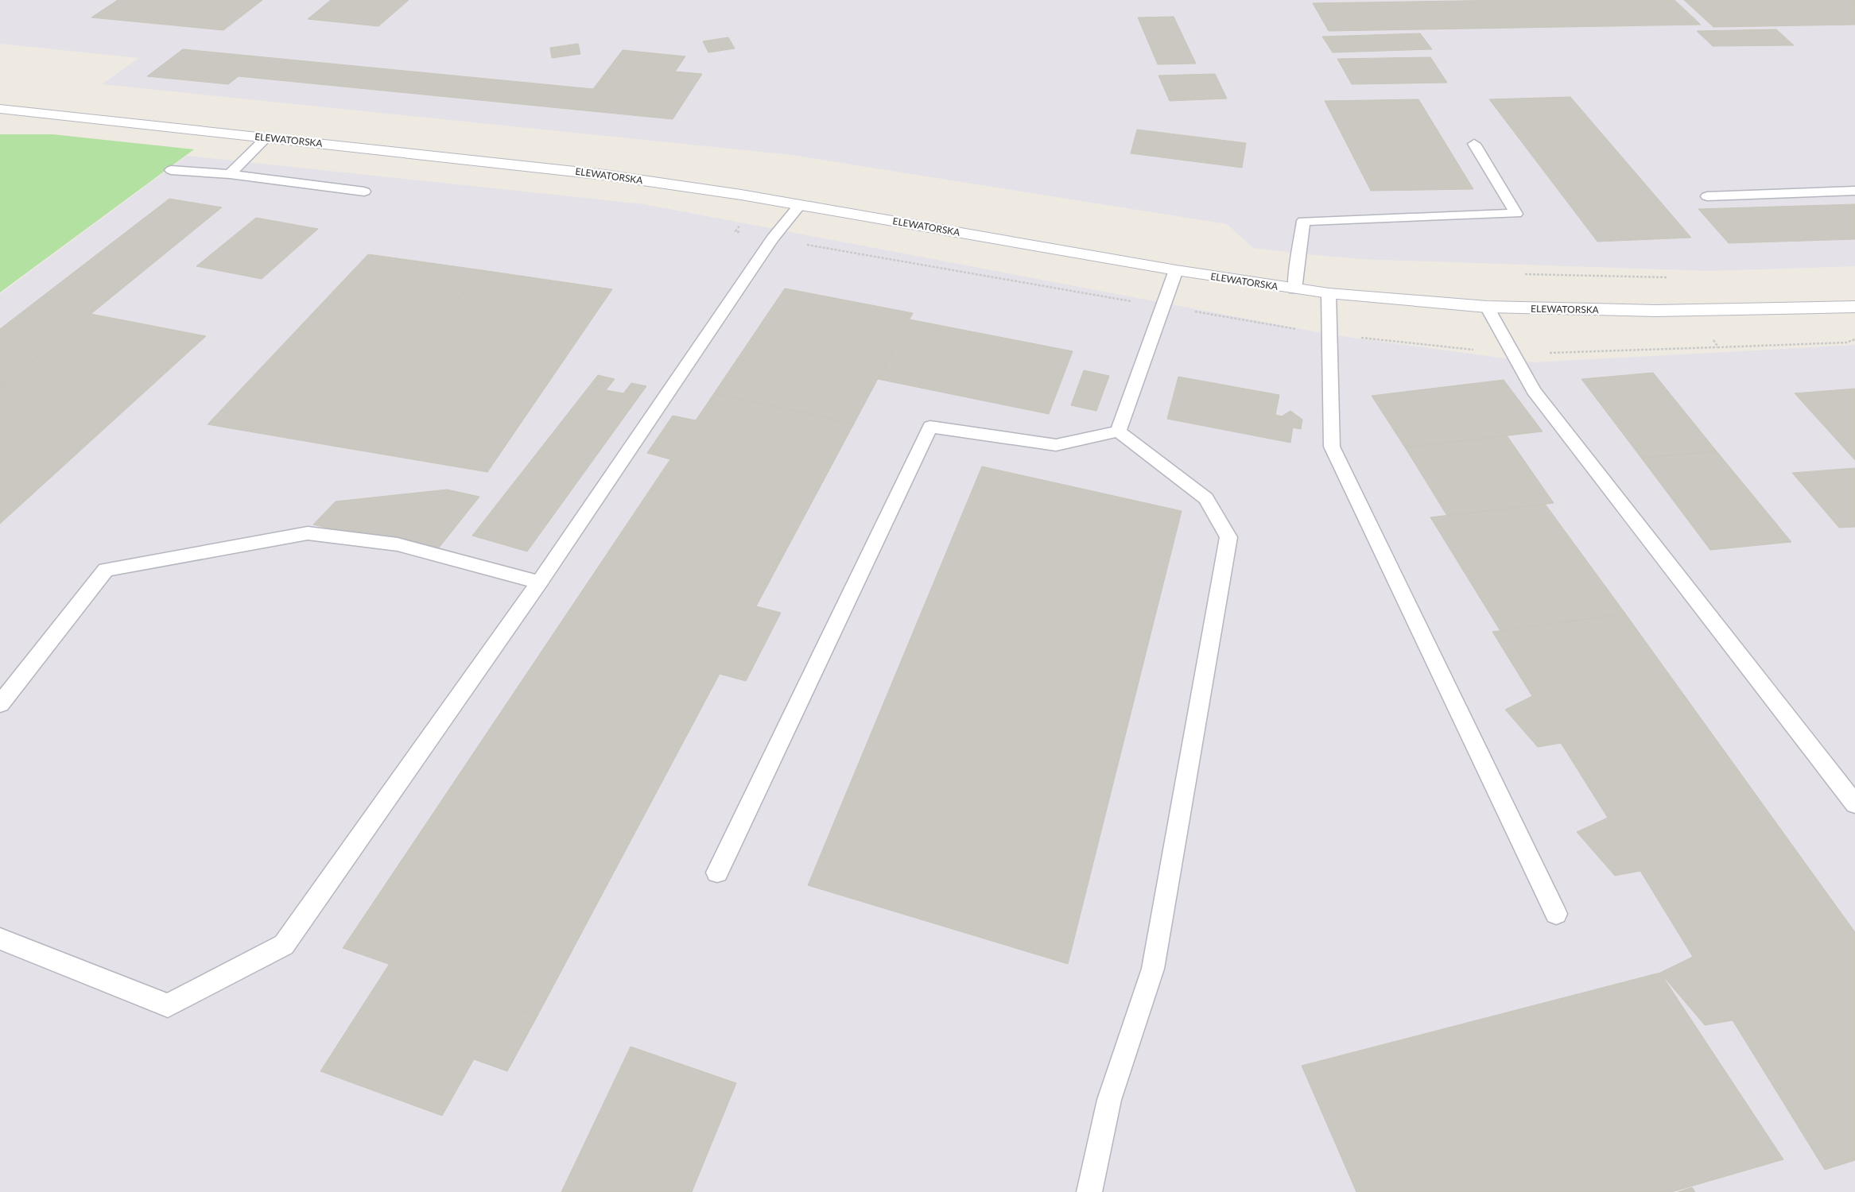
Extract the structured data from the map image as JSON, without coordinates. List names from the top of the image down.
{
  "streets": {
    "street": ["ELEWATORSKA"]
  }
}
